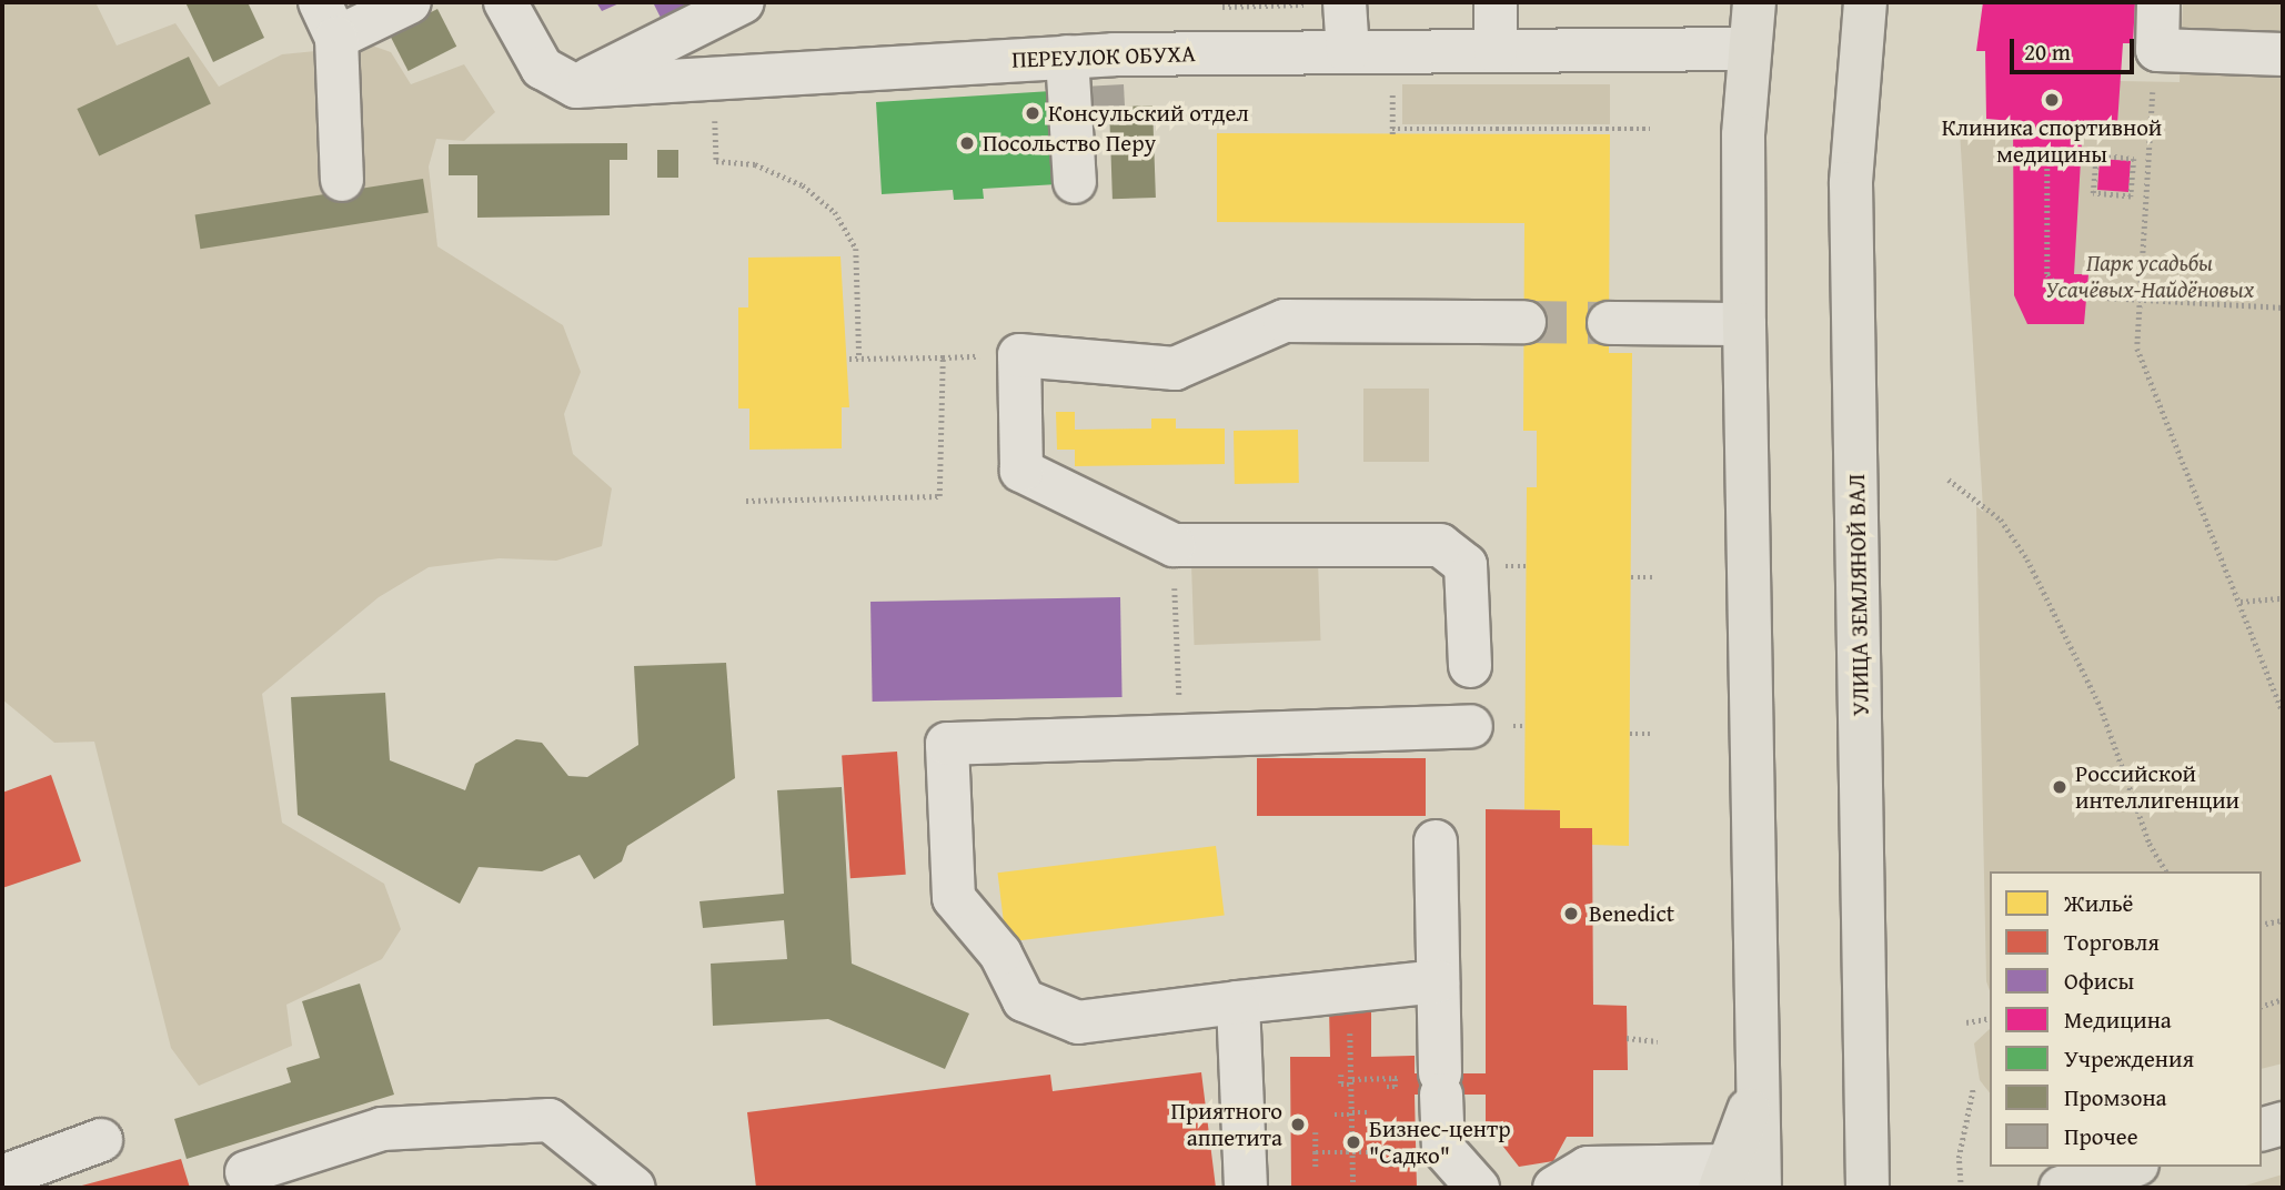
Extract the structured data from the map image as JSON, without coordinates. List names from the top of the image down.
{
  "streets": {
    "main road": ["УЛИЦА ЗЕМЛЯНОЙ ВАЛ"],
    "street": ["ПЕРЕУЛОК ОБУХА"]
  },
  "parks": ["Парк усадьбы Усачёвых-Найдёновых"],
  "places": [
    "Клиника спортивной медицины",
    "Консульский отдел",
    "Посольство Перу",
    "Российской интеллигенции",
    "Benedict",
    "Приятного аппетита",
    "Бизнес-центр \"Садко\""
  ],
  "legend": [
    "Жильё",
    "Торговля",
    "Офисы",
    "Медицина",
    "Учреждения",
    "Промзона",
    "Прочее"
  ],
  "scale_bar": "20 m"
}
